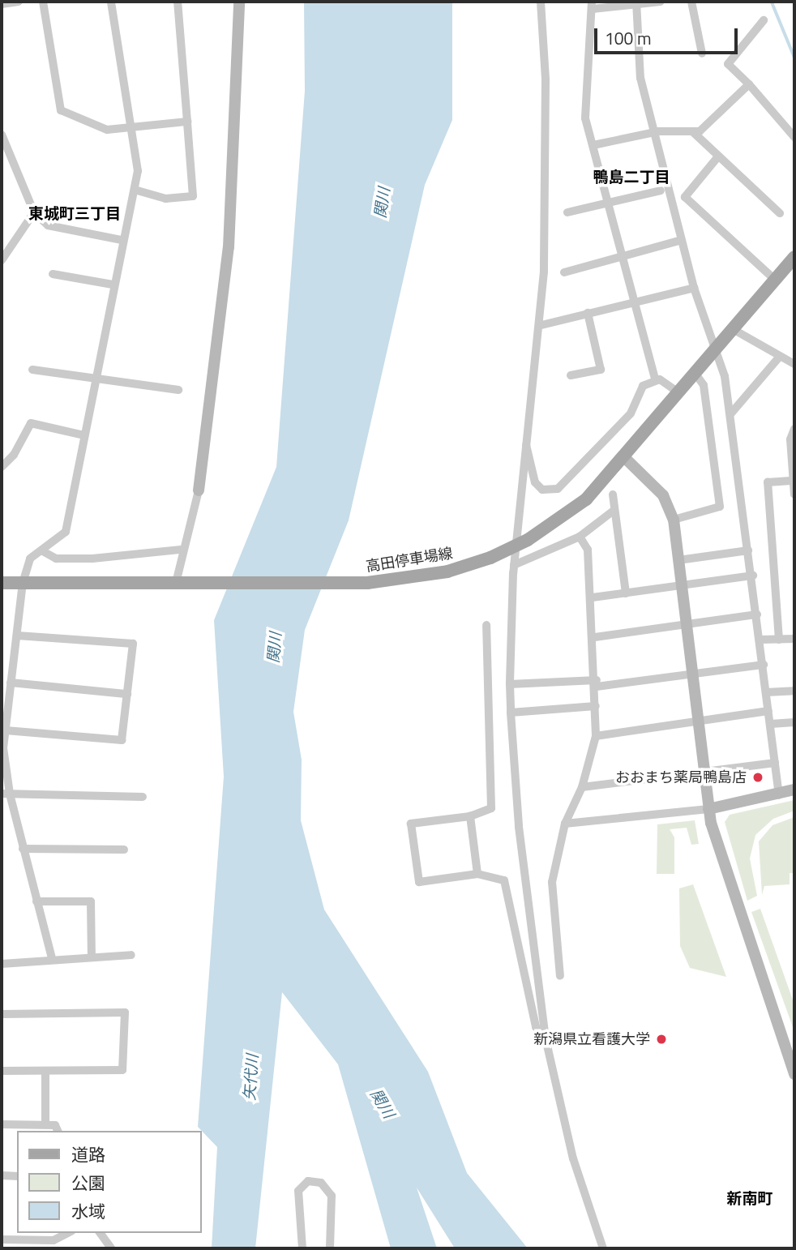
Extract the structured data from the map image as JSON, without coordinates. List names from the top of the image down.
{
  "streets": {
    "main road": ["高田停車場線"]
  },
  "districts": ["鴨島二丁目", "東城町三丁目", "新南町"],
  "water": ["関川", "矢代川"],
  "places": ["おおまち薬局鴨島店", "新潟県立看護大学"],
  "legend": ["道路", "公園", "水域"],
  "scale_bar": "100 m"
}
